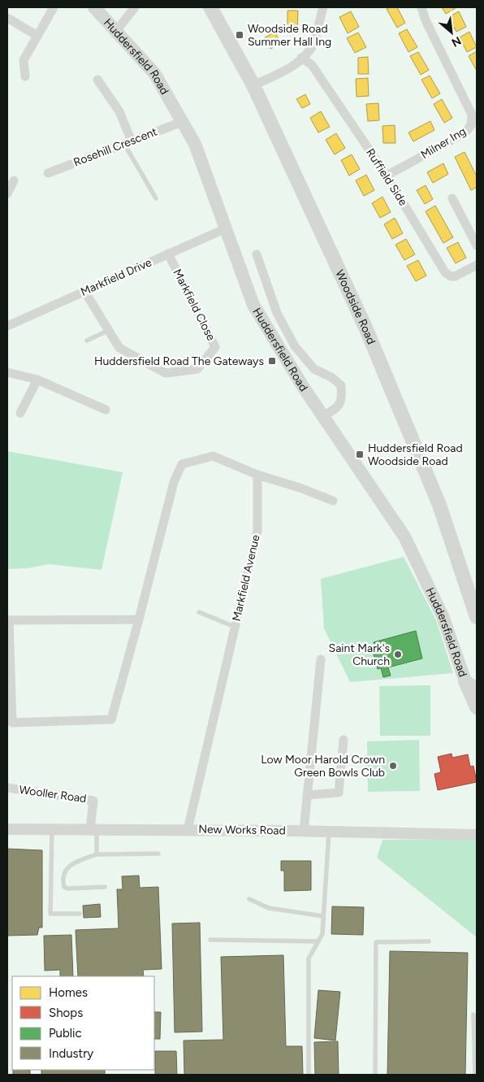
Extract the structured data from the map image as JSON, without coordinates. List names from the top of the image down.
{
  "streets": {
    "main road": ["Huddersfield Road", "Woodside Road"],
    "street": [
      "Milner Ing",
      "Rosehill Crescent",
      "Ruffield Side",
      "Markfield Drive",
      "Markfield Close",
      "Markfield Avenue",
      "Wooller Road",
      "New Works Road"
    ]
  },
  "crossings": [
    ["Huddersfield Road", "Rosehill Crescent"],
    ["Huddersfield Road", "Markfield Drive"],
    ["Milner Ing", "Ruffield Side"],
    ["Markfield Drive", "Markfield Close"],
    ["Markfield Avenue", "New Works Road"],
    ["Wooller Road", "New Works Road"]
  ],
  "places": {
    "transit": ["Woodside Road Summer Hall Ing", "Huddersfield Road The Gateways", "Huddersfield Road Woodside Road"],
    "other": ["Saint Mark's Church", "Low Moor Harold Crown Green Bowls Club"]
  },
  "legend": [
    "Homes",
    "Shops",
    "Public",
    "Industry"
  ],
  "north": "bottom right"
}
